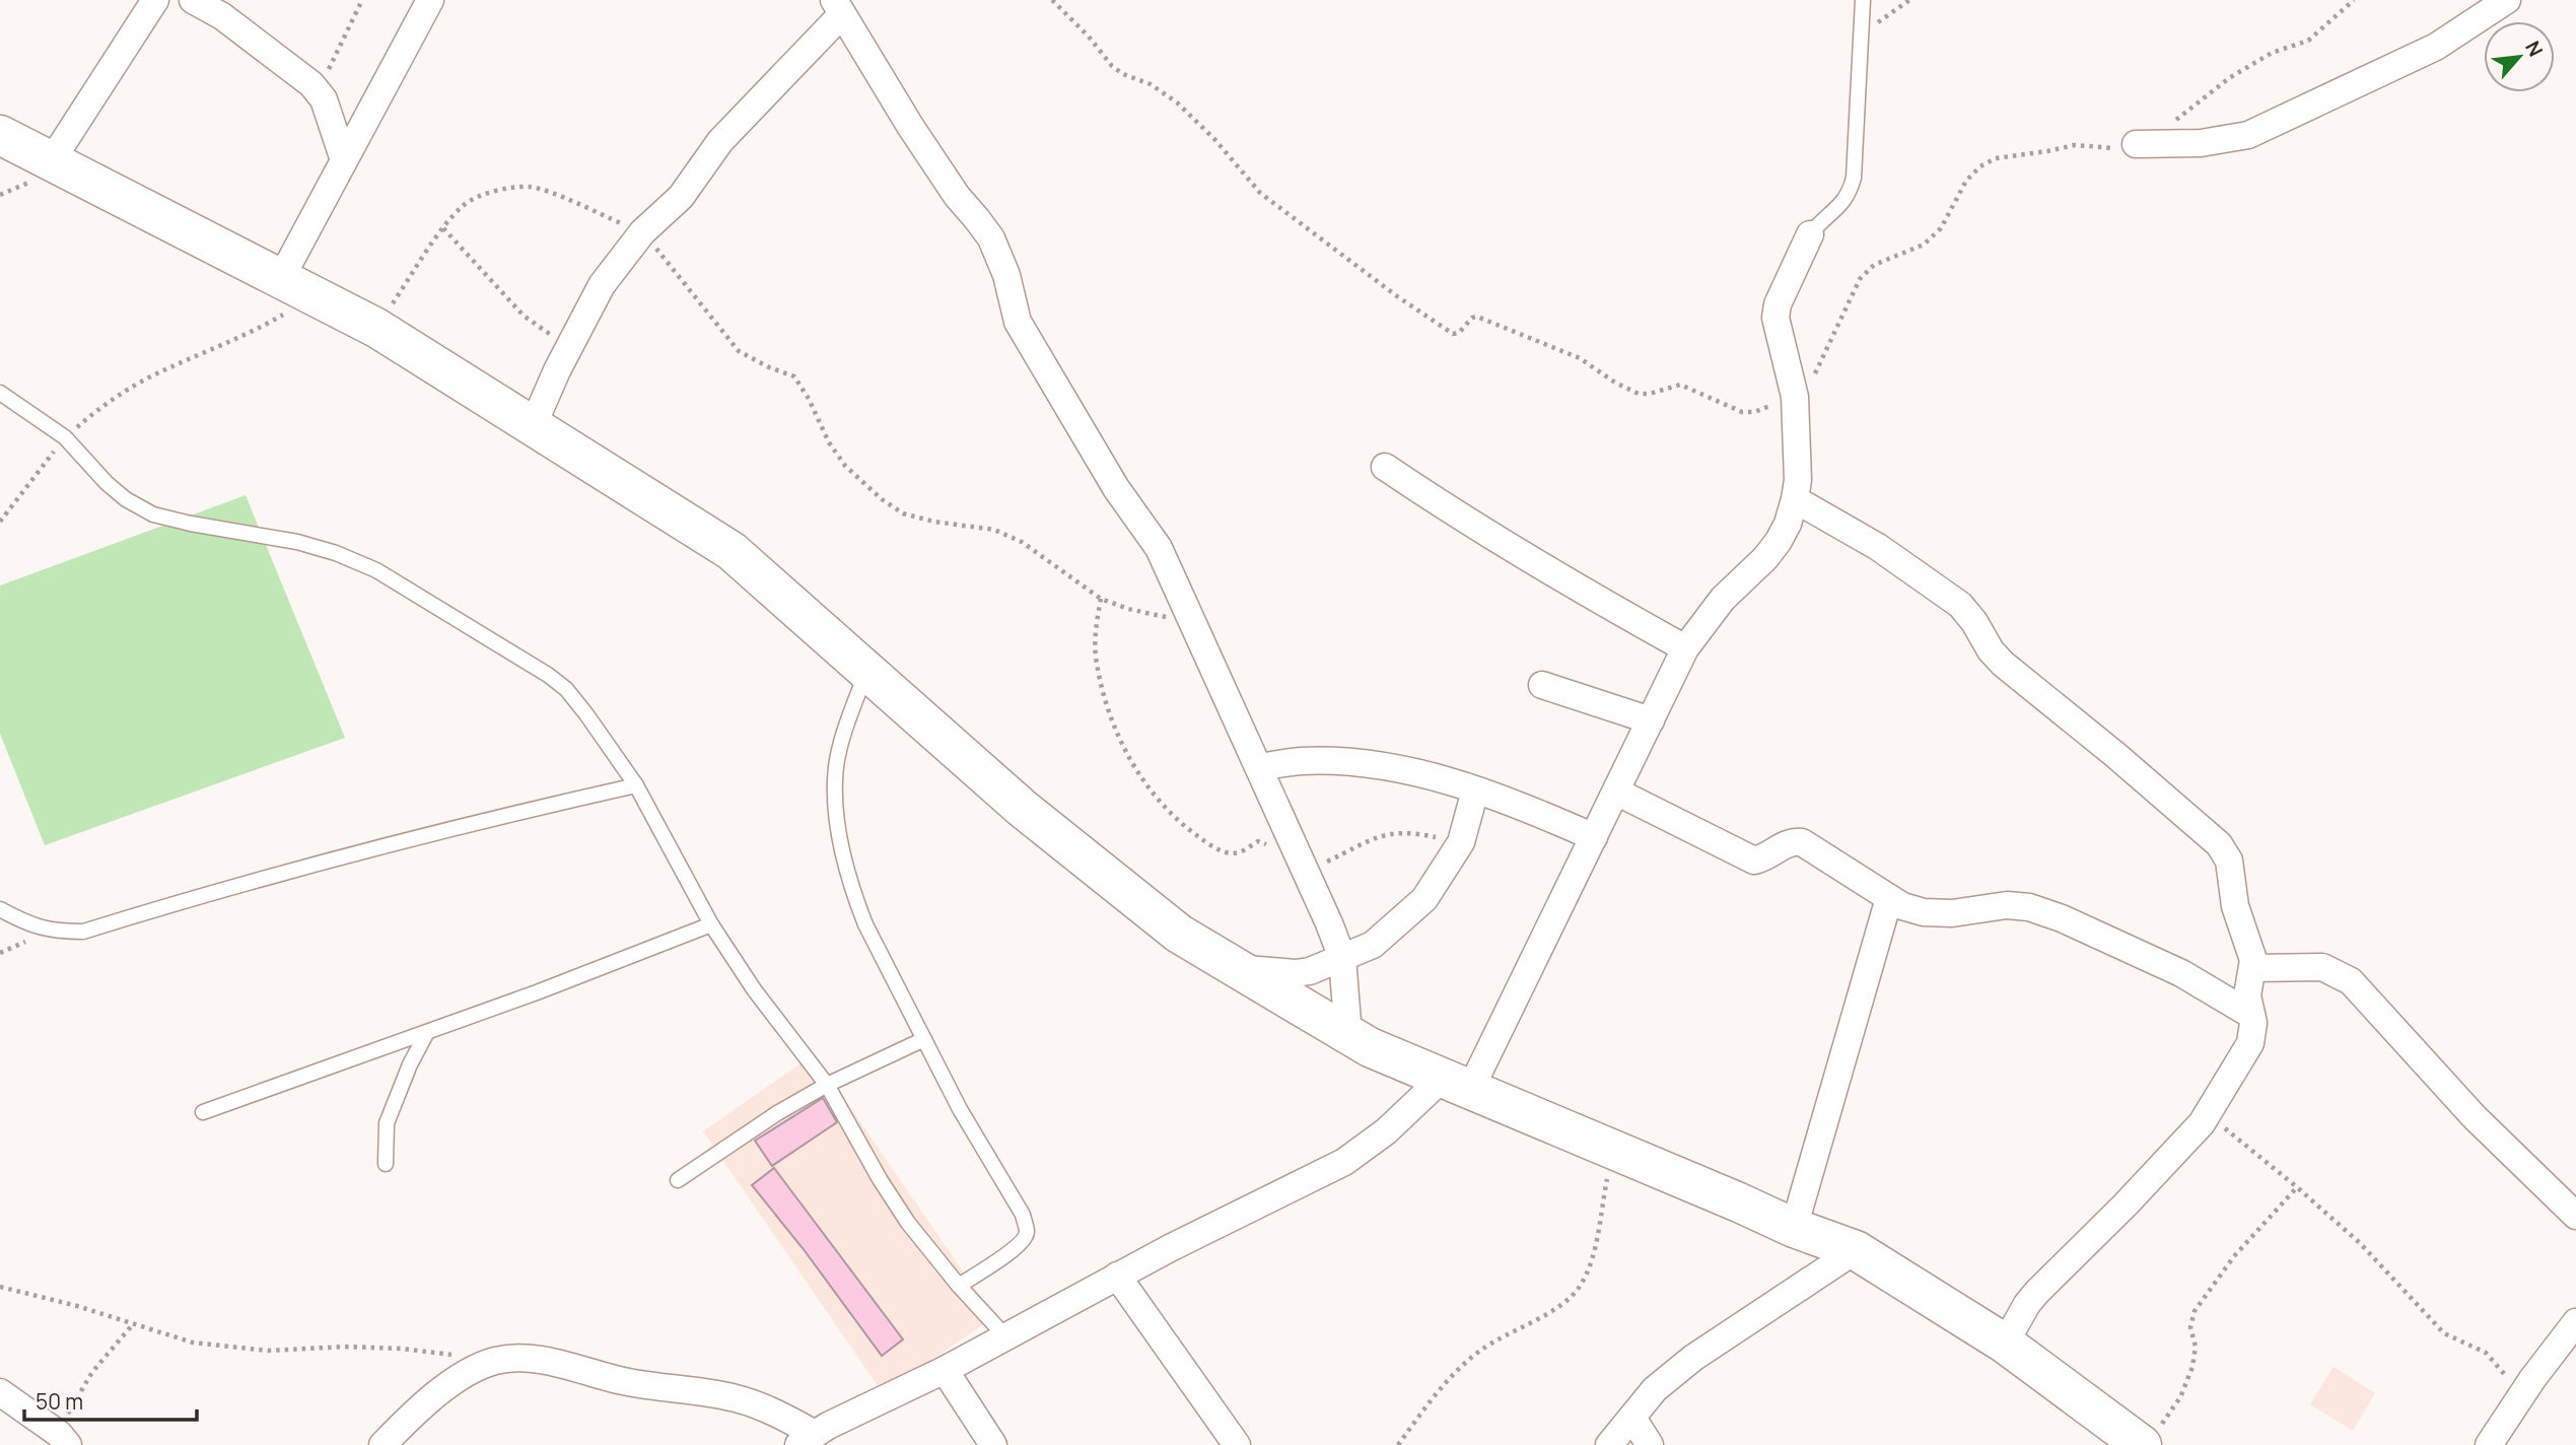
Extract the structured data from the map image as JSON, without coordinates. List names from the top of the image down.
{
  "scale_bar": "50 m",
  "north": "top right"
}
